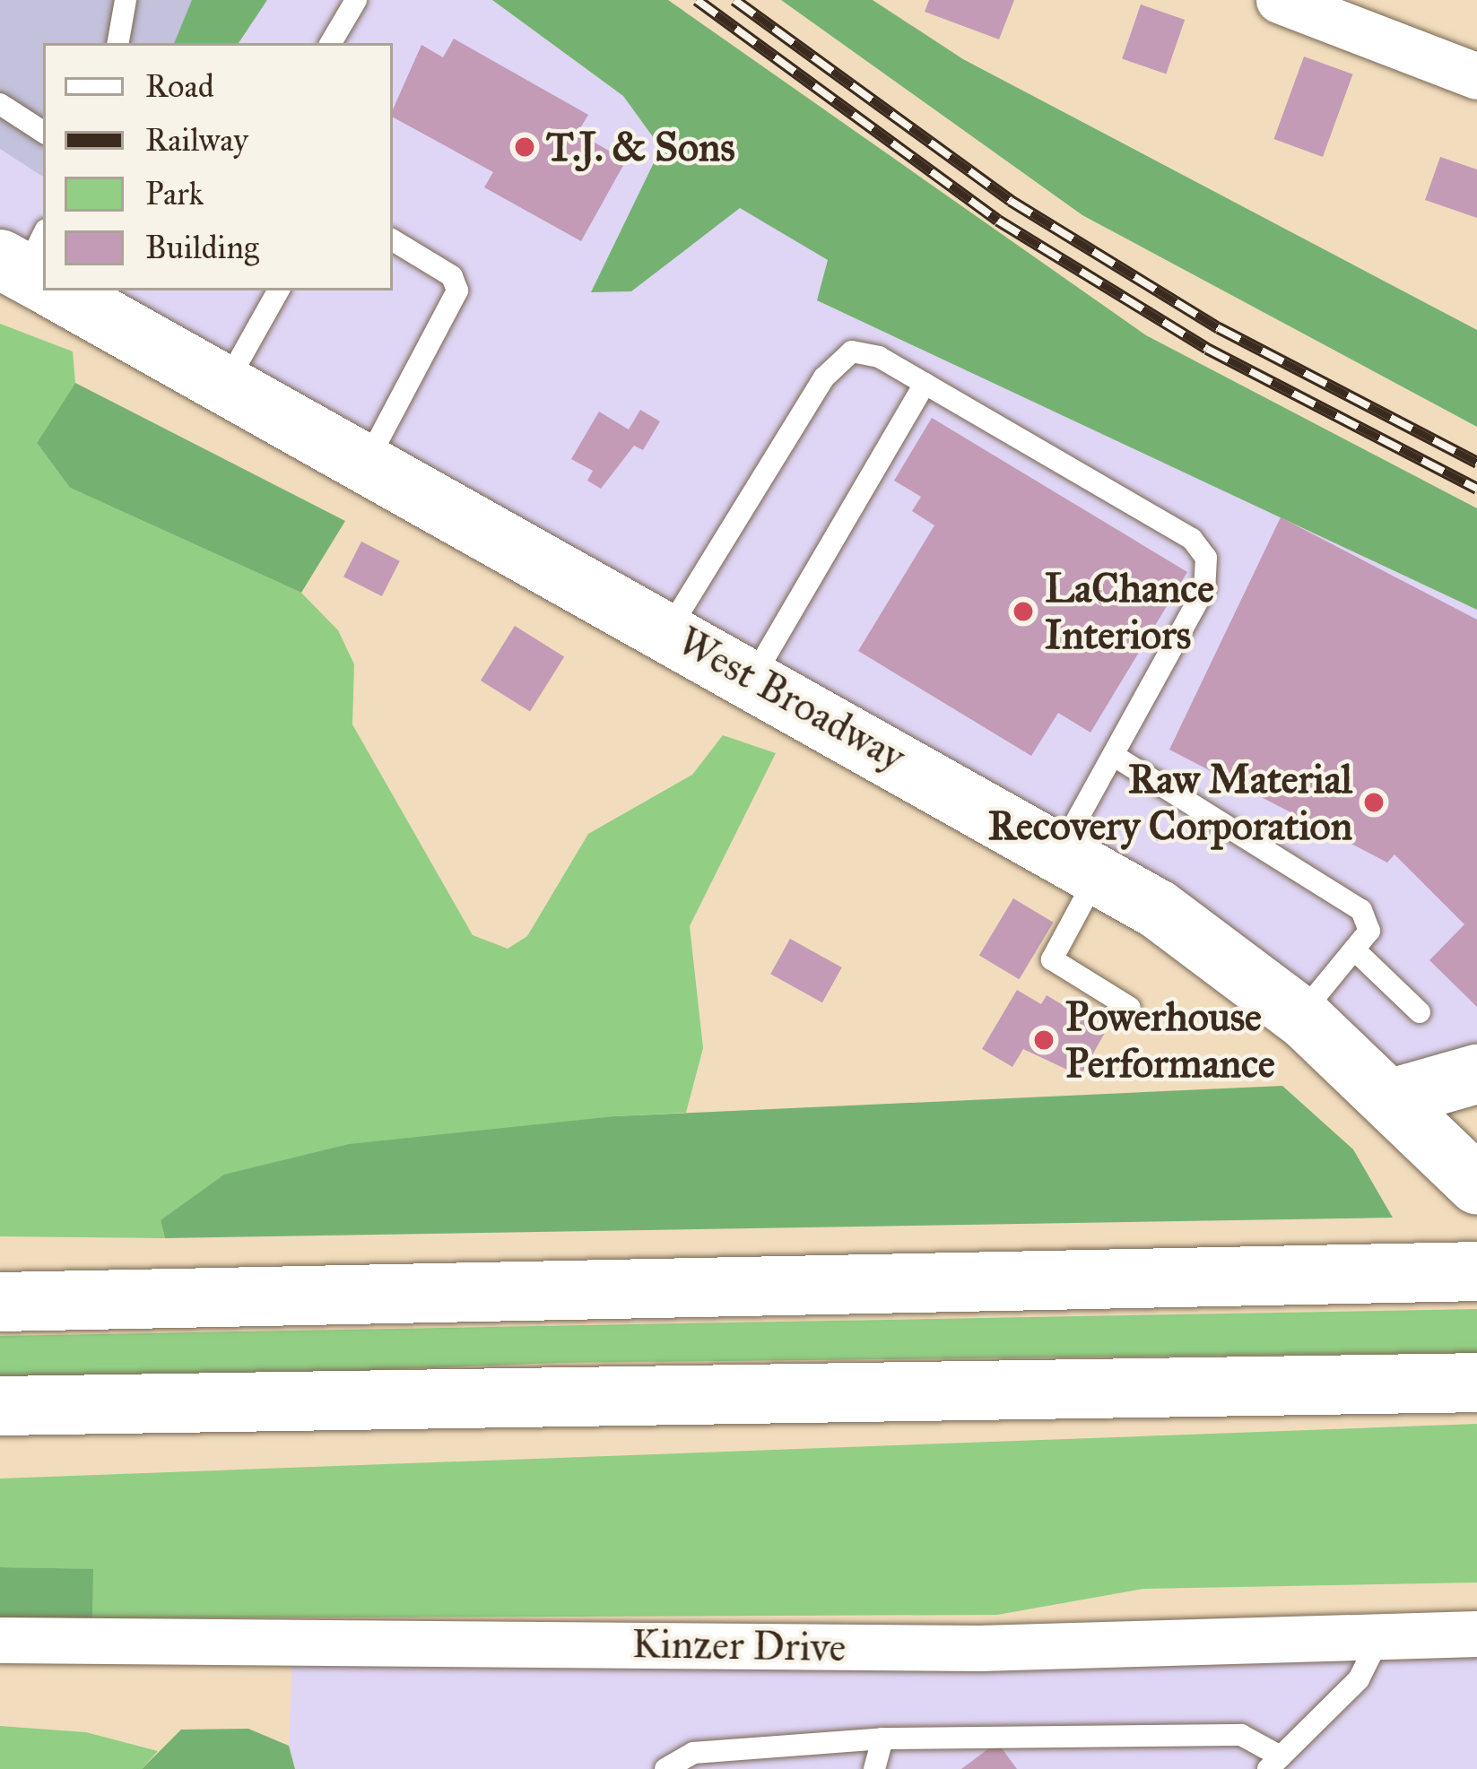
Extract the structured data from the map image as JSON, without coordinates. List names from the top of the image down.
{
  "streets": {
    "main road": ["West Broadway"],
    "street": ["Kinzer Drive"]
  },
  "places": [
    "T.J. & Sons",
    "LaChance Interiors",
    "Raw Material Recovery Corporation",
    "Powerhouse Performance"
  ],
  "legend": [
    "Road",
    "Railway",
    "Park",
    "Building"
  ]
}
